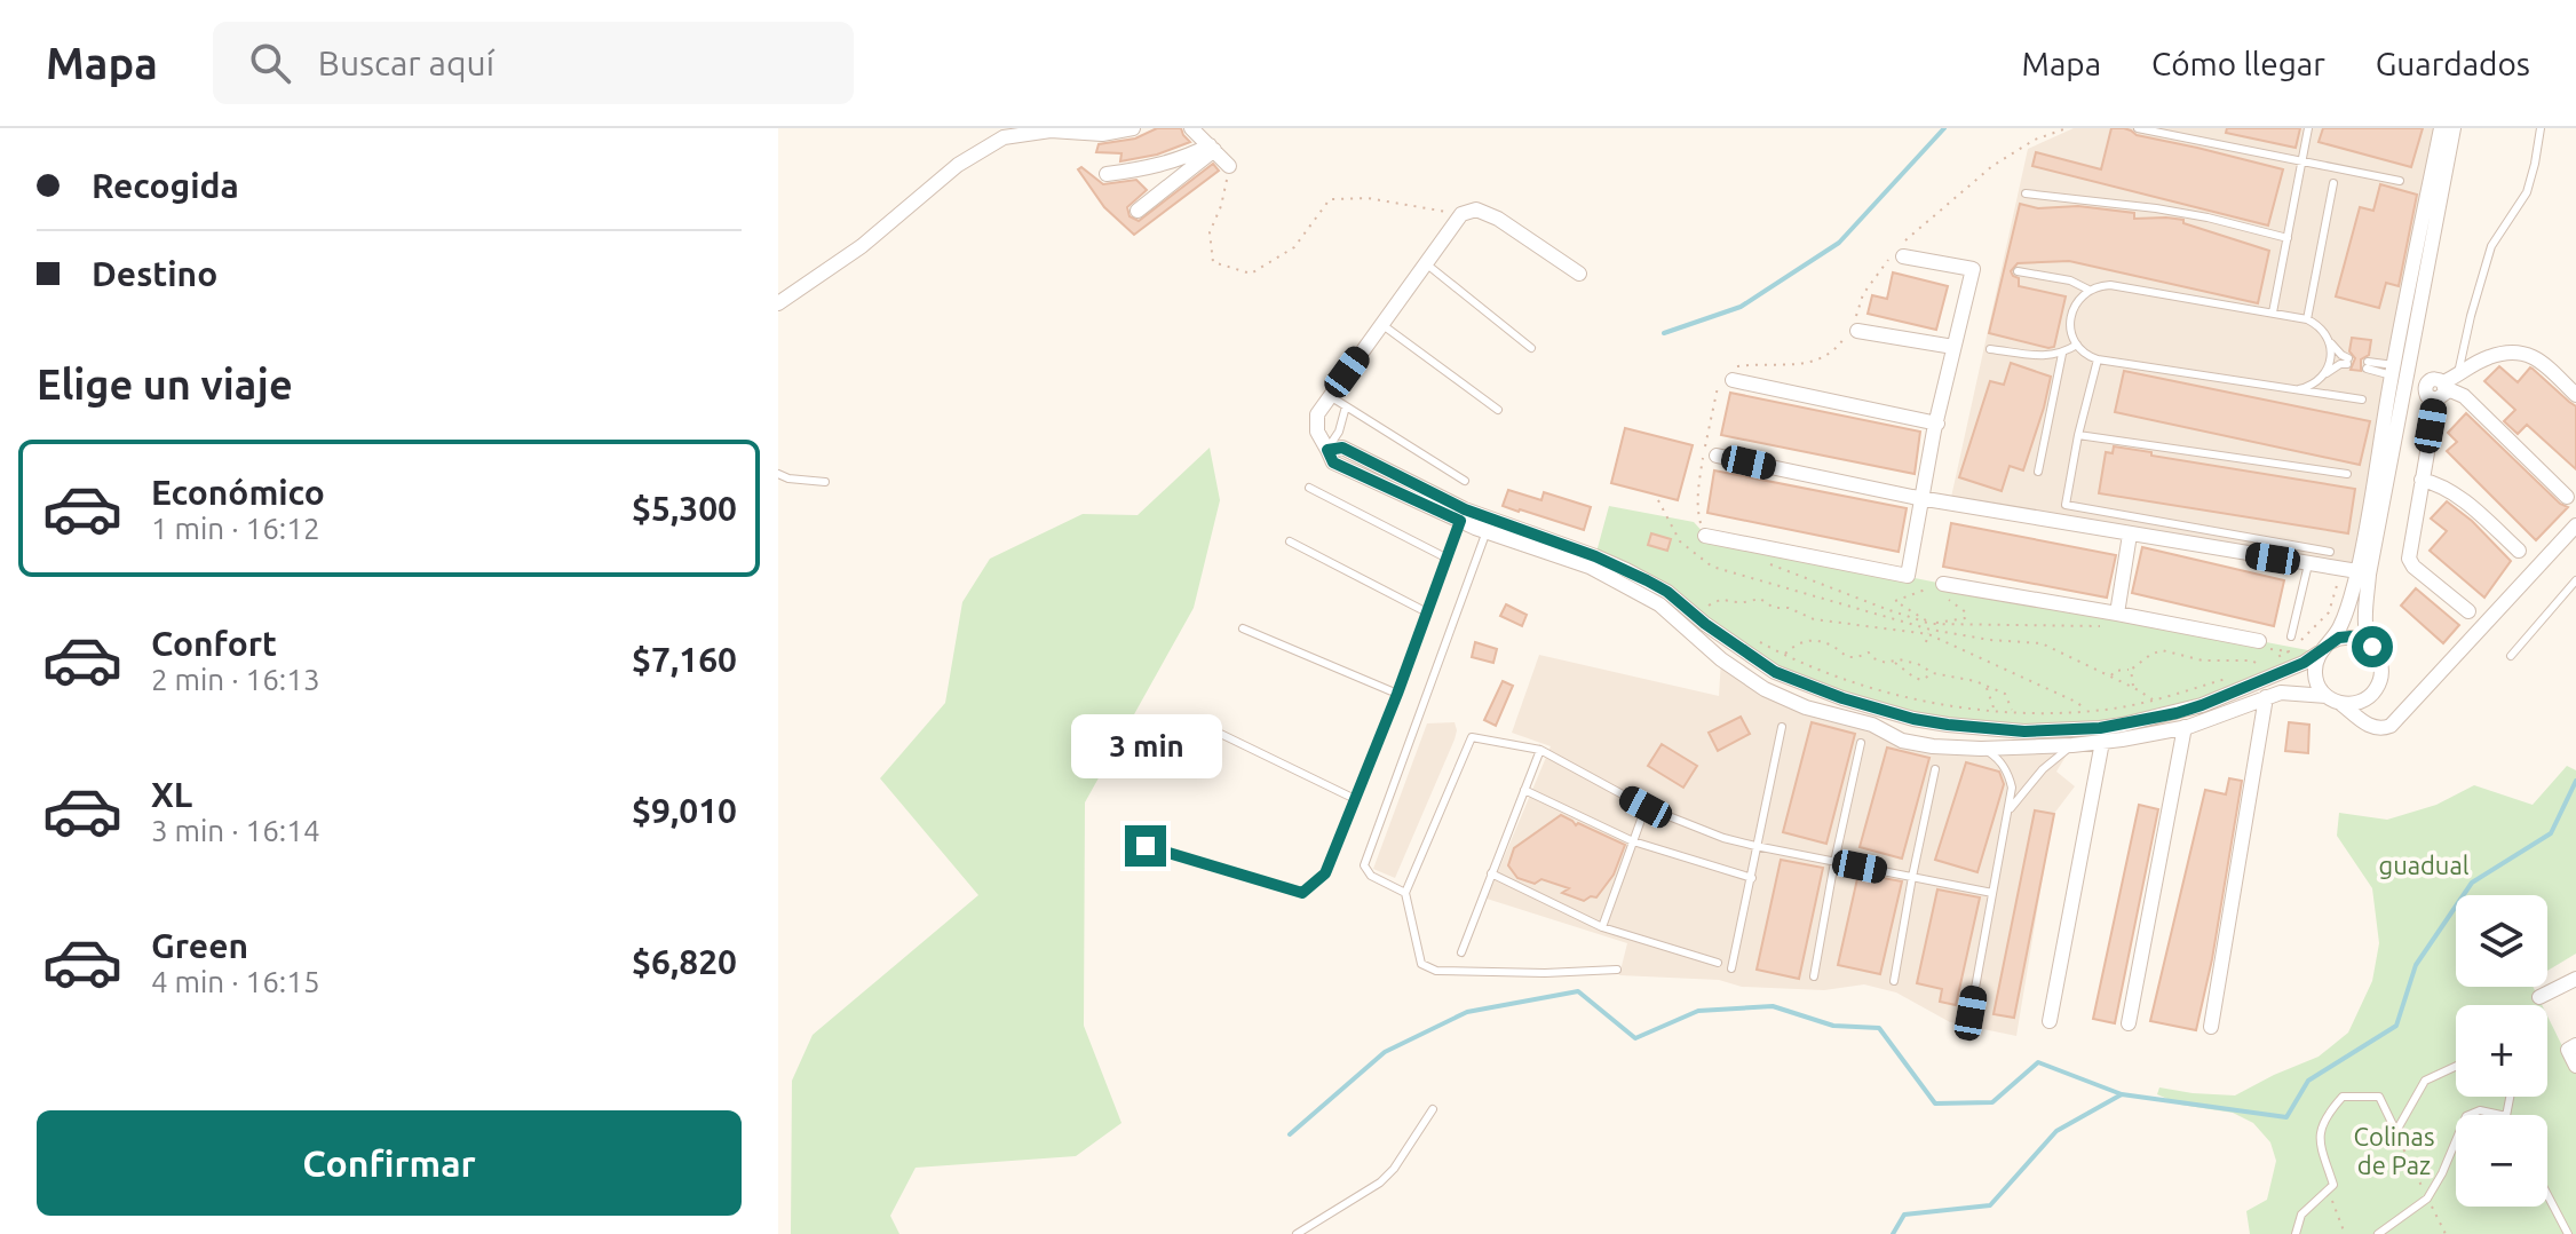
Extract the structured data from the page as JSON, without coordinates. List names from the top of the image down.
{
  "parks": ["guadual", "Colinas de Paz"],
  "page": {
    "header": "Mapa",
    "search": "Buscar aquí",
    "nav": ["Mapa", "Cómo llegar", "Guardados"],
    "banner": ["Recogida", "Destino"],
    "heading": "Elige un viaje",
    "list": [
      {
        "name": "Económico",
        "note": "1 min · 16:12",
        "value": "$5,300"
      },
      {
        "name": "Confort",
        "note": "2 min · 16:13",
        "value": "$7,160"
      },
      {
        "name": "XL",
        "note": "3 min · 16:14",
        "value": "$9,010"
      },
      {
        "name": "Green",
        "note": "4 min · 16:15",
        "value": "$6,820"
      }
    ],
    "bubble": "3 min",
    "map_buttons": ["+", "−"],
    "buttons": "Confirmar"
  }
}
